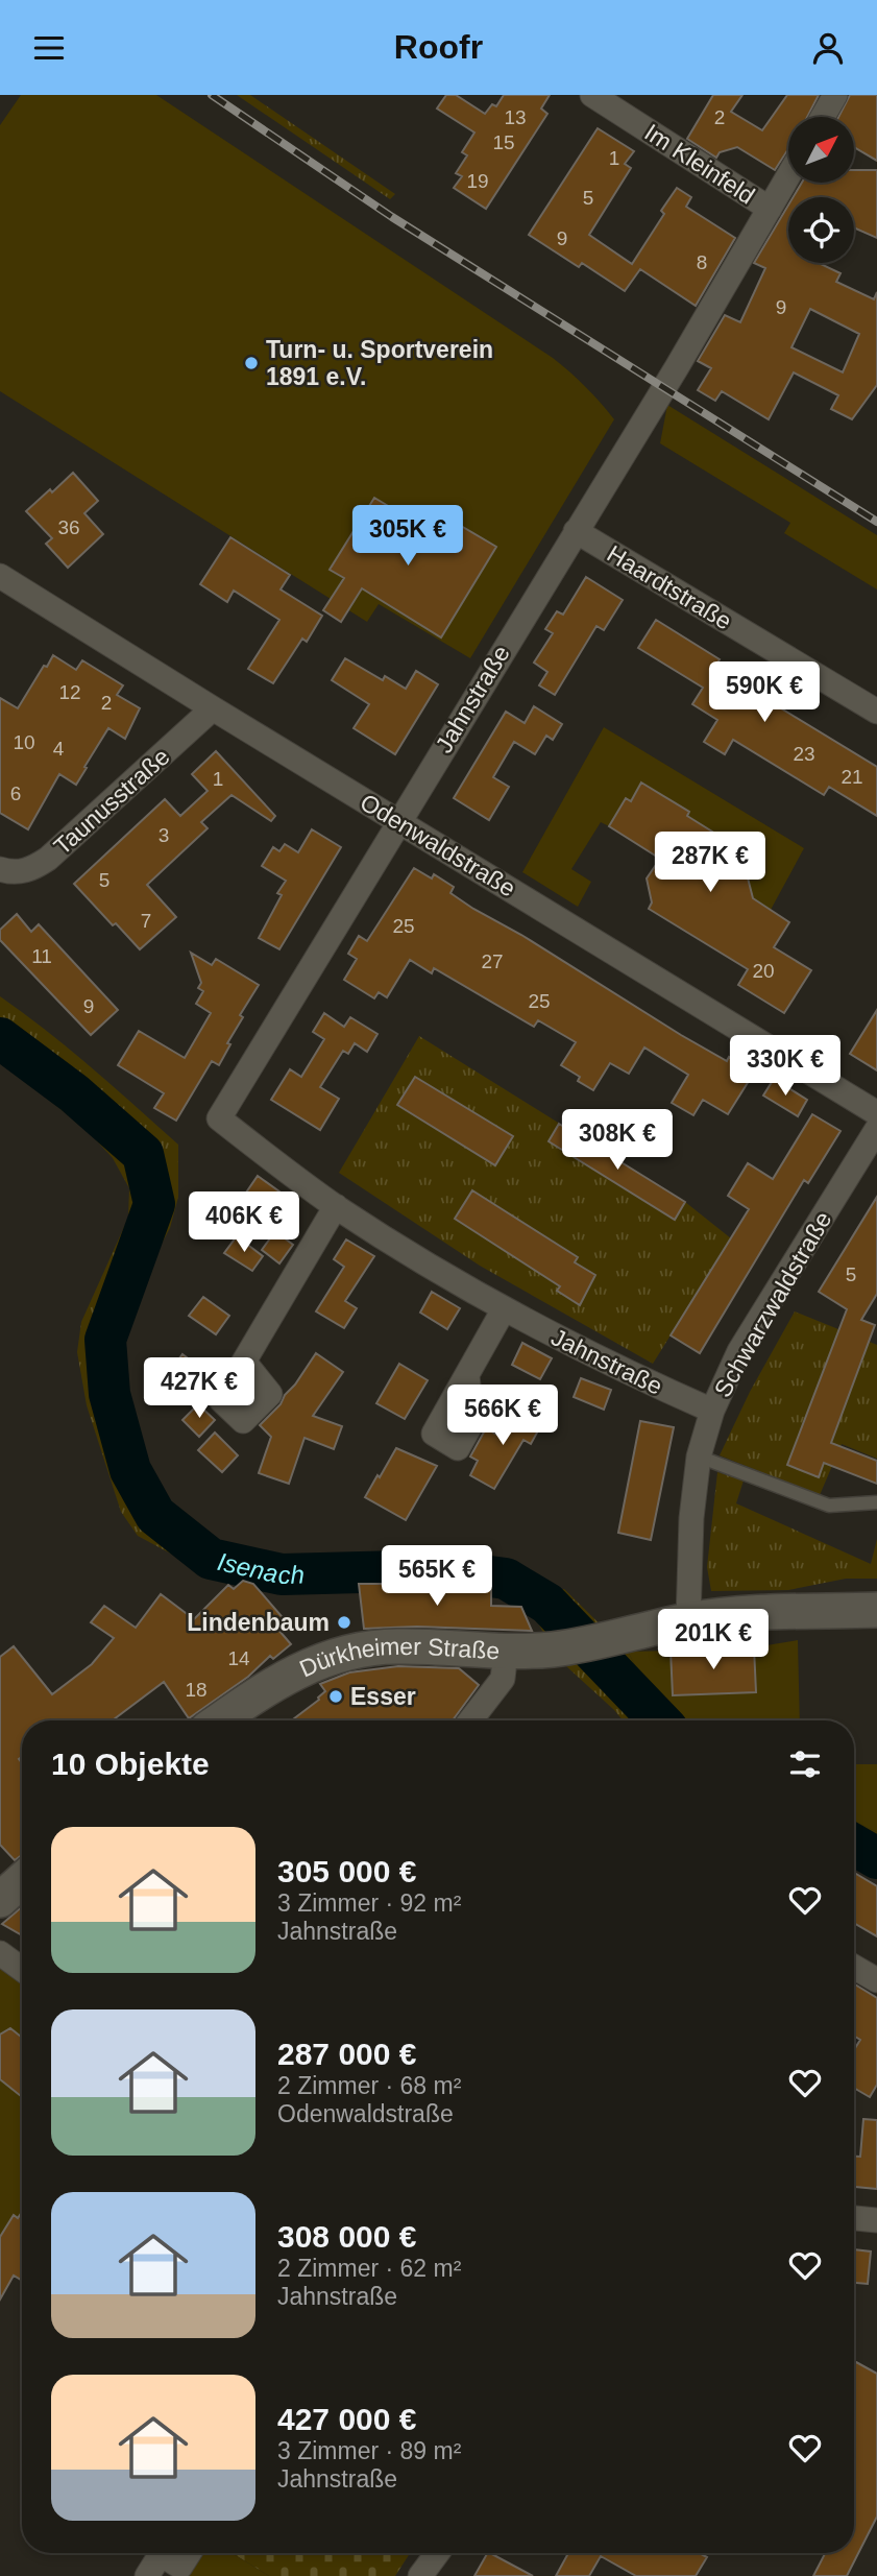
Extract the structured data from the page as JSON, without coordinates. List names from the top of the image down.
{
  "streets": {
    "main road": ["Dürkheimer Straße"],
    "street": [
      "Im Kleinfeld",
      "Haardtstraße",
      "Jahnstraße",
      "Taunusstraße",
      "Odenwaldstraße",
      "Schwarzwaldstraße"
    ]
  },
  "crossings": [
    ["Im Kleinfeld", "Jahnstraße"],
    ["Haardtstraße", "Jahnstraße"],
    ["Jahnstraße", "Odenwaldstraße"],
    ["Jahnstraße", "Schwarzwaldstraße"],
    ["Taunusstraße", "Odenwaldstraße"],
    ["Schwarzwaldstraße", "Dürkheimer Straße"]
  ],
  "water": ["Isenach"],
  "places": ["Turn- u. Sportverein 1891 e.V.", "Lindenbaum", "Esser"],
  "house_numbers": [
    "13",
    "2",
    "15",
    "1",
    "19",
    "5",
    "9",
    "8",
    "9",
    "36",
    "12",
    "2",
    "10",
    "4",
    "23",
    "21",
    "1",
    "6",
    "3",
    "5",
    "7",
    "25",
    "11",
    "27",
    "20",
    "25",
    "9",
    "5",
    "14",
    "18"
  ],
  "north": "top right",
  "page": {
    "header": "Roofr",
    "price": [
      "305K €",
      "590K €",
      "287K €",
      "330K €",
      "308K €",
      "406K €",
      "427K €",
      "566K €",
      "565K €",
      "201K €"
    ],
    "heading": "10 Objekte",
    "list": [
      {
        "name": "305 000 €",
        "note": "3 Zimmer · 92 m² · Jahnstraße"
      },
      {
        "name": "287 000 €",
        "note": "2 Zimmer · 68 m² · Odenwaldstraße"
      },
      {
        "name": "308 000 €",
        "note": "2 Zimmer · 62 m² · Jahnstraße"
      },
      {
        "name": "427 000 €",
        "note": "3 Zimmer · 89 m² · Jahnstraße"
      }
    ]
  }
}
